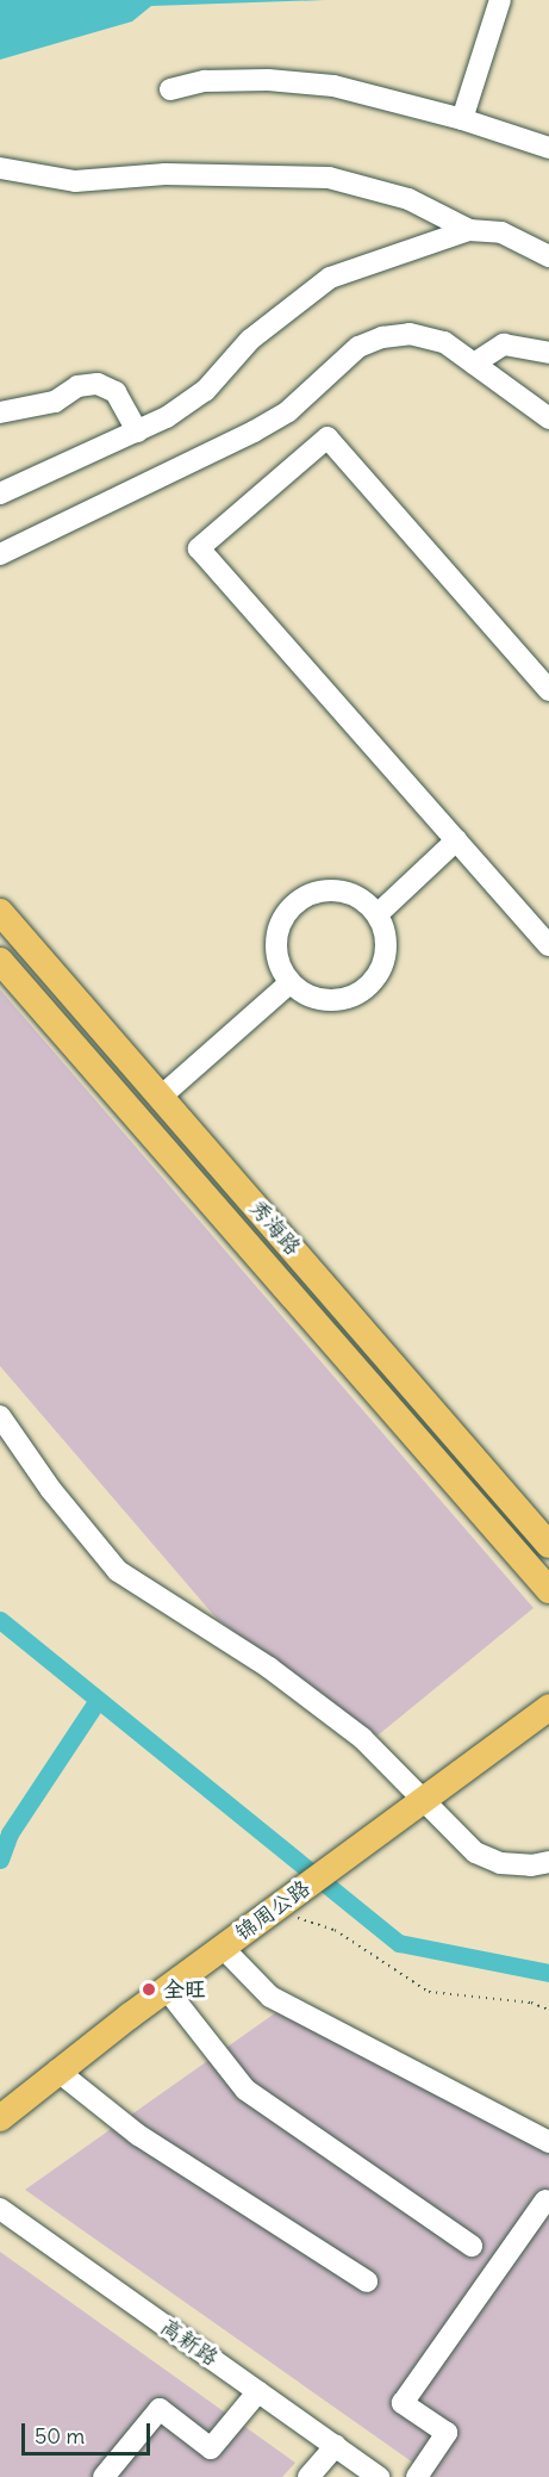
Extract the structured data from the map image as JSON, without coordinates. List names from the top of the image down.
{
  "streets": {
    "main road": ["秀海路", "锦周公路"],
    "street": ["高新路"]
  },
  "places": ["全旺"],
  "scale_bar": "50 m"
}
